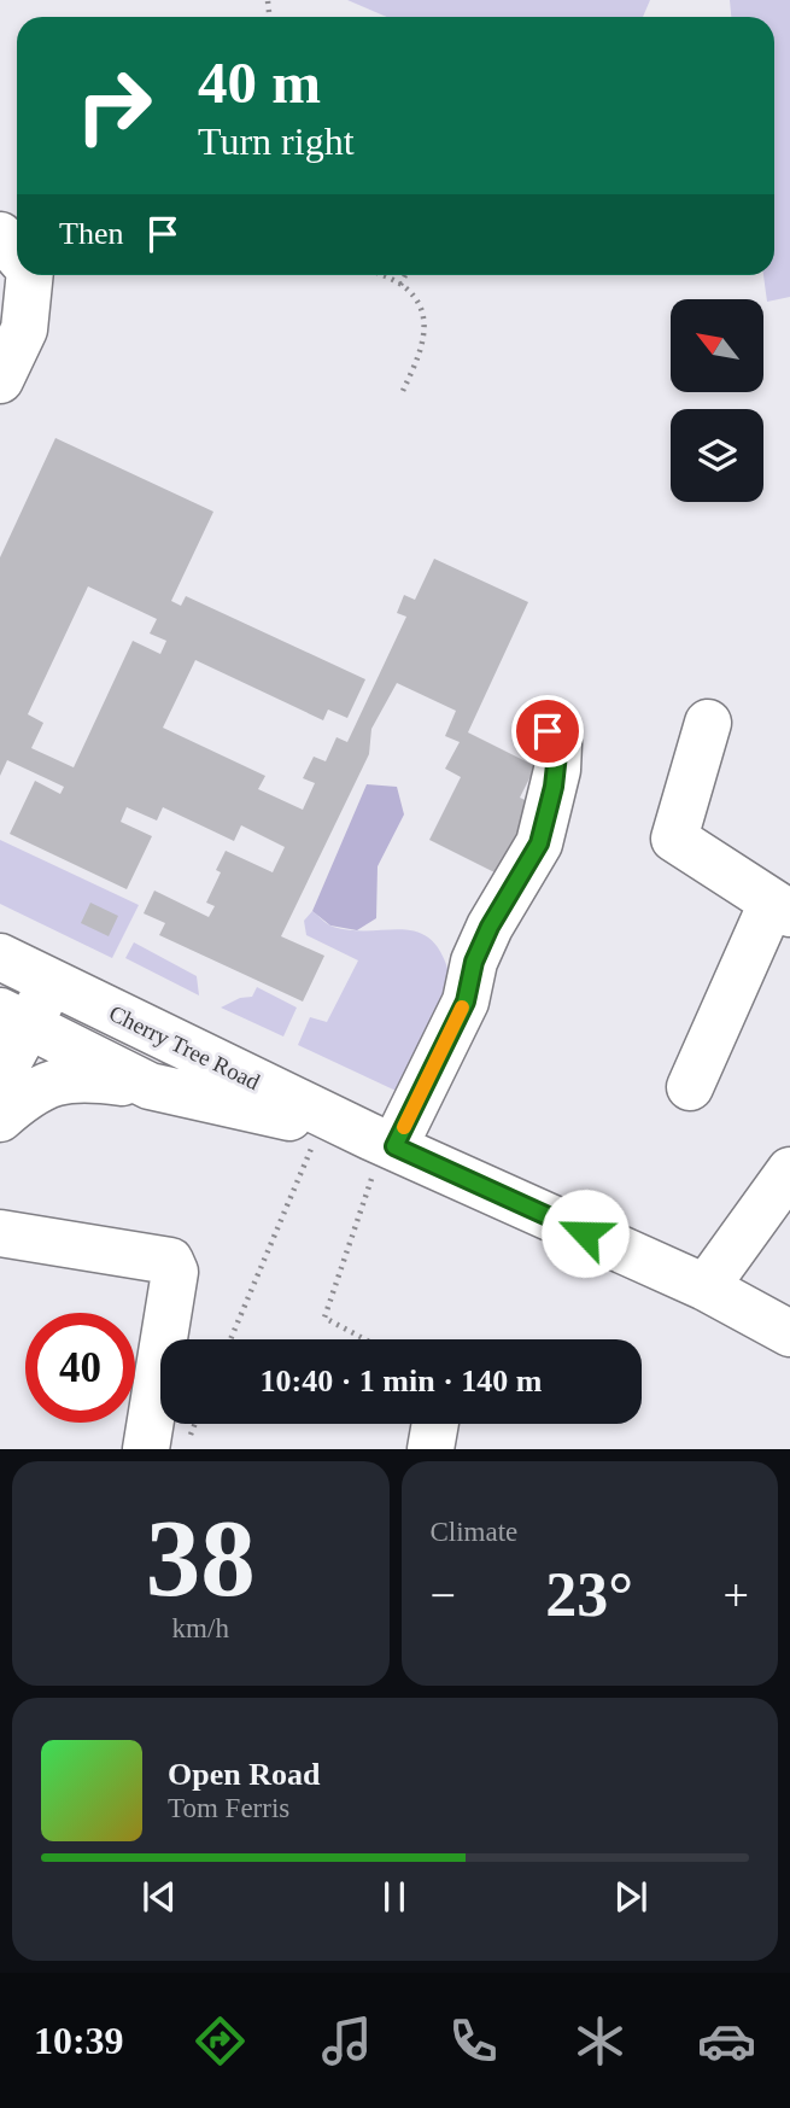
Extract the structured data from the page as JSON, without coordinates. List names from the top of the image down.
{
  "streets": {
    "street": ["Cherry Tree Road"]
  },
  "north": "top left",
  "page": {
    "turn": ["40 m", "Turn right"],
    "then": "Then",
    "limit": "40",
    "trip": "10:40 · 1 min · 140 m",
    "tile": [
      ["38", "km/h"],
      "Climate"
    ],
    "heat": ["−", "23°", "+"],
    "song": ["Open Road", "Tom Ferris"],
    "tabs": "10:39"
  }
}
